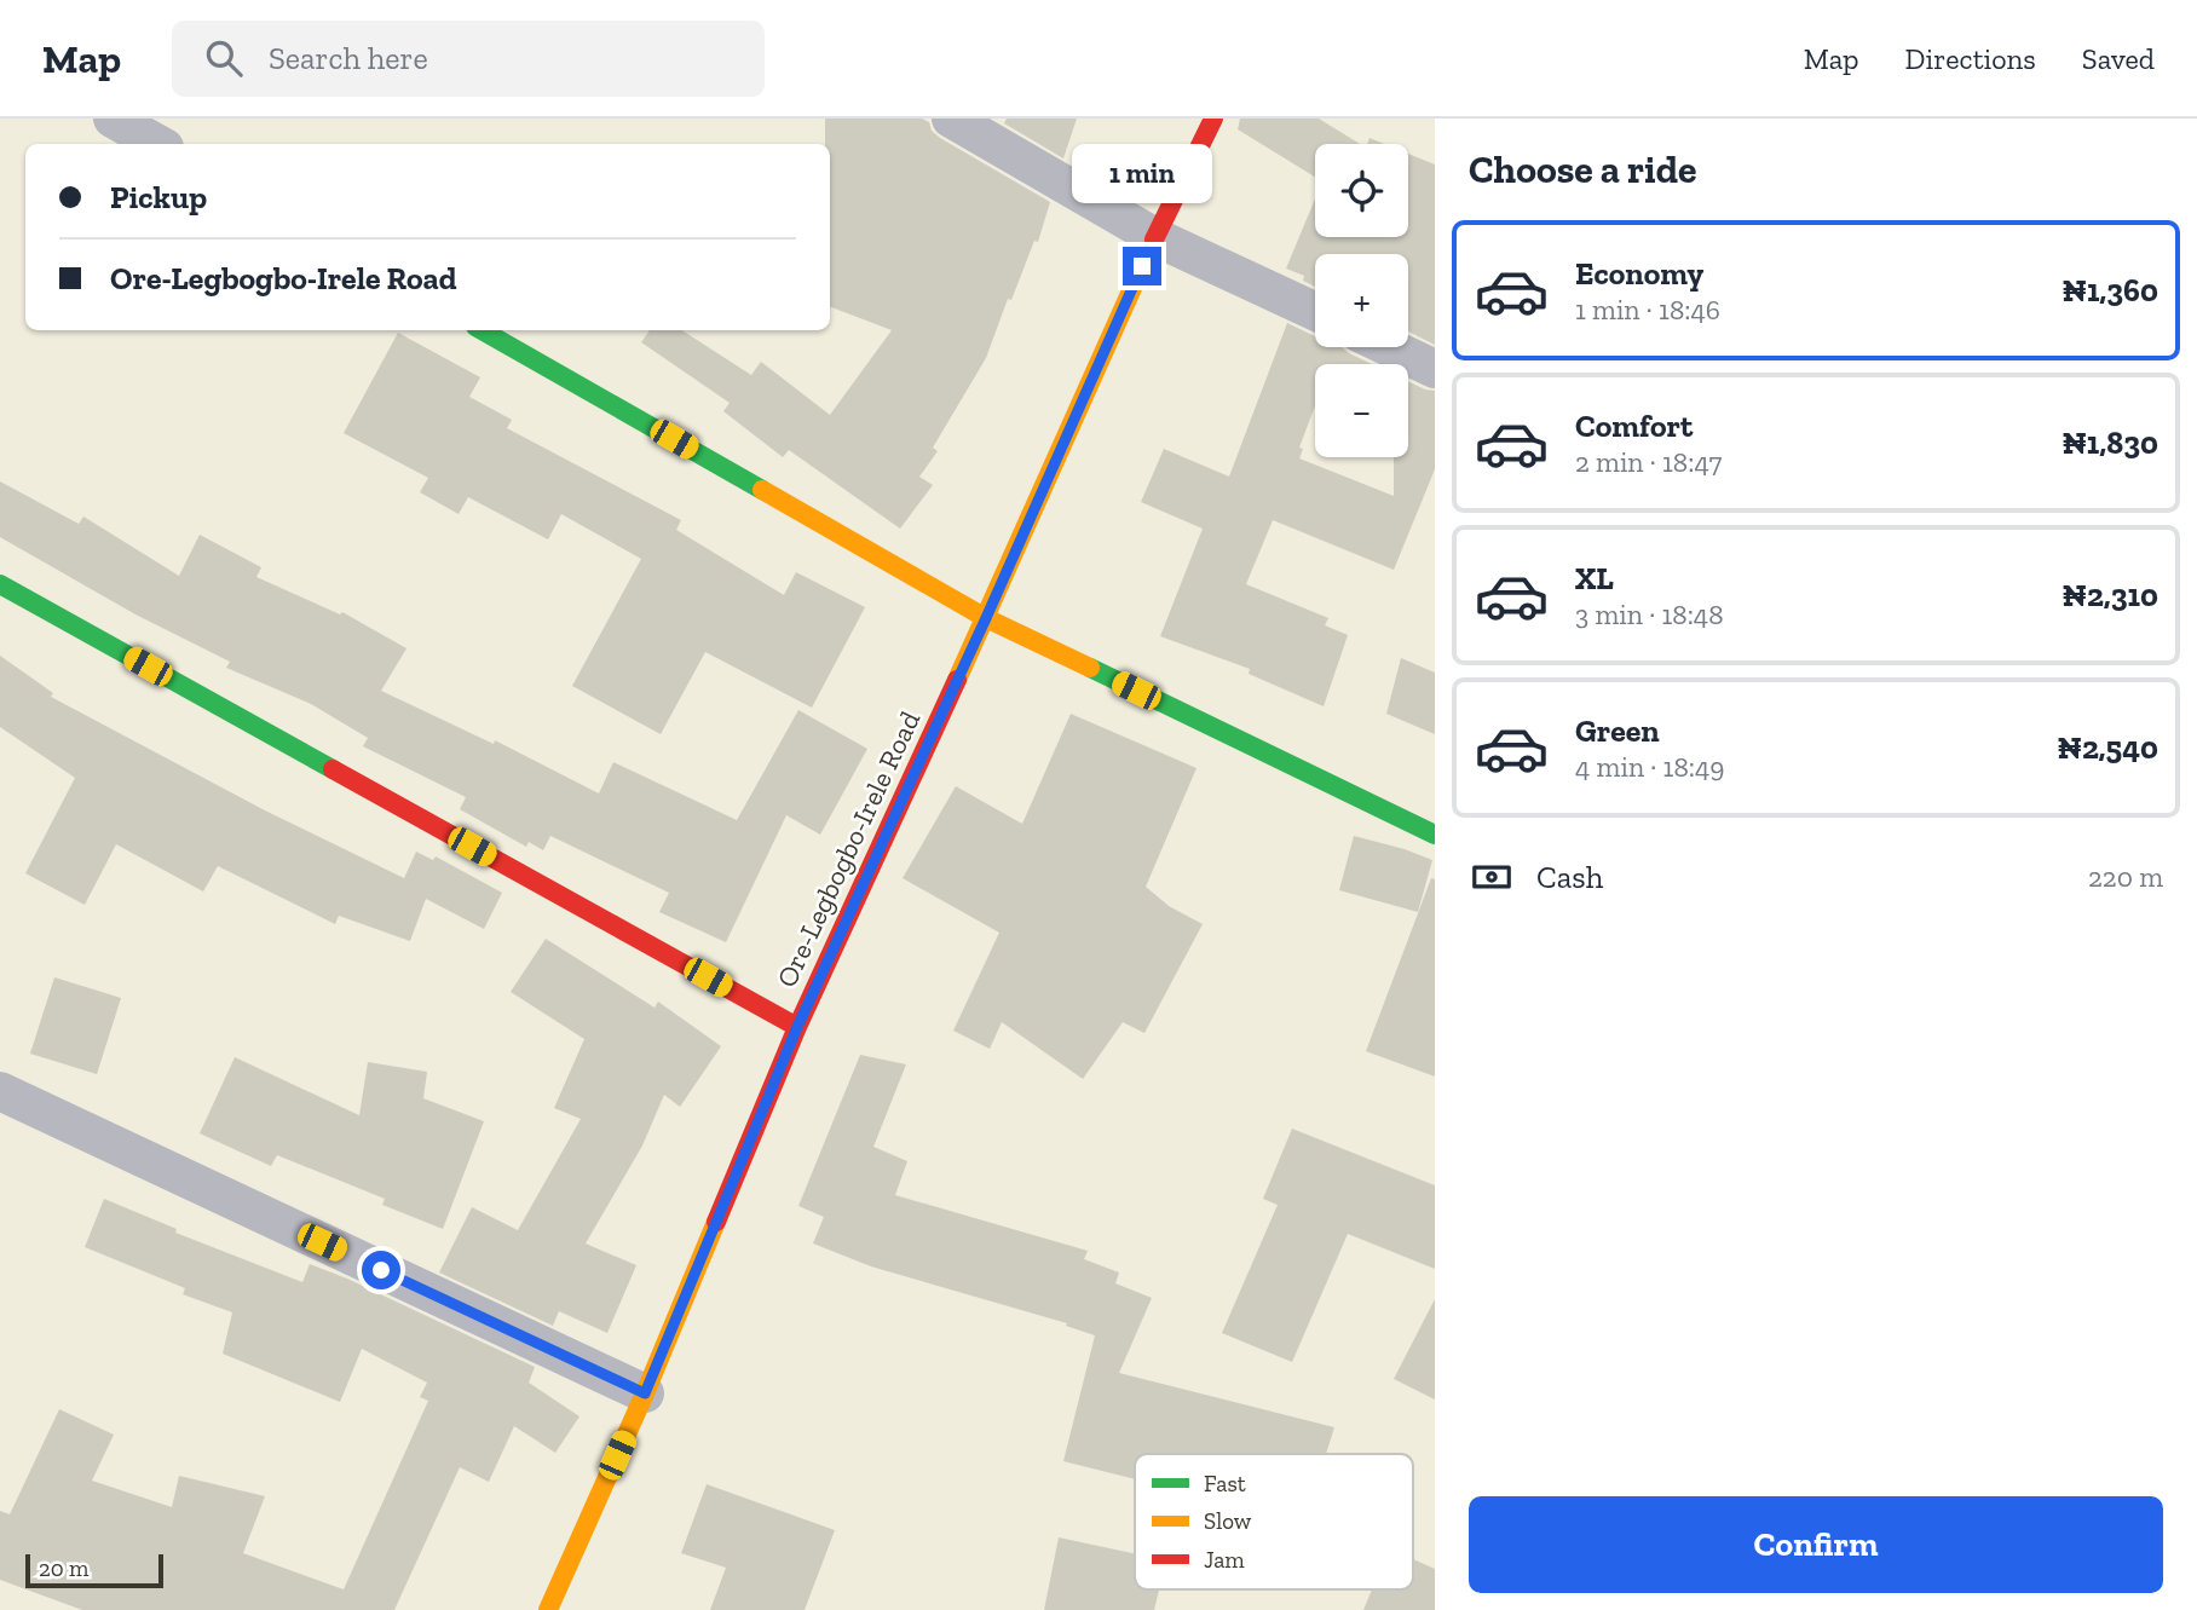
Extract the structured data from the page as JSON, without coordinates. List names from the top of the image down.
{
  "streets": {
    "street": ["Ore-Legbogbo-Irele Road"]
  },
  "legend": ["Fast", "Slow", "Jam"],
  "scale_bar": "20 m",
  "page": {
    "header": "Map",
    "search": "Search here",
    "nav": ["Map", "Directions", "Saved"],
    "heading": "Choose a ride",
    "map_buttons": ["+", "−"],
    "bubble": "1 min",
    "banner": ["Pickup", "Ore-Legbogbo-Irele Road"],
    "list": [
      {
        "name": "Economy",
        "note": "1 min · 18:46",
        "value": "₦1,360"
      },
      {
        "name": "Comfort",
        "note": "2 min · 18:47",
        "value": "₦1,830"
      },
      {
        "name": "XL",
        "note": "3 min · 18:48",
        "value": "₦2,310"
      },
      {
        "name": "Green",
        "note": "4 min · 18:49",
        "value": "₦2,540"
      }
    ],
    "pay": ["Cash", "220 m"],
    "buttons": "Confirm",
    "scale": "20 m"
  }
}
